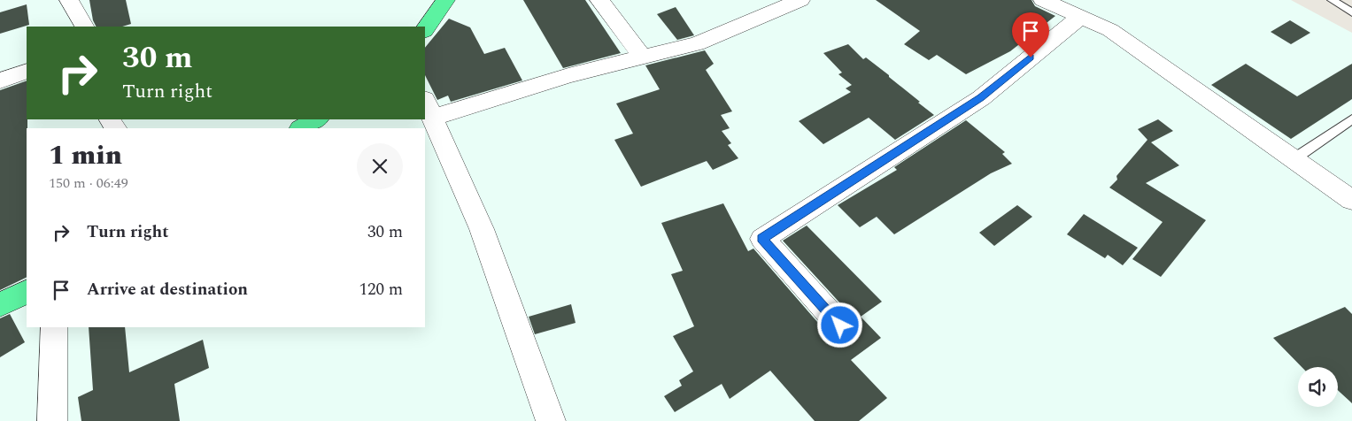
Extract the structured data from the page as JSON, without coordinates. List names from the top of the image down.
{
  "page": {
    "turn": ["30 m", "Turn right"],
    "heading": ["1 min", "150 m · 06:49"],
    "list": [
      {
        "name": "Turn right",
        "value": "30 m"
      },
      {
        "name": "Arrive at destination",
        "value": "120 m"
      }
    ]
  }
}
